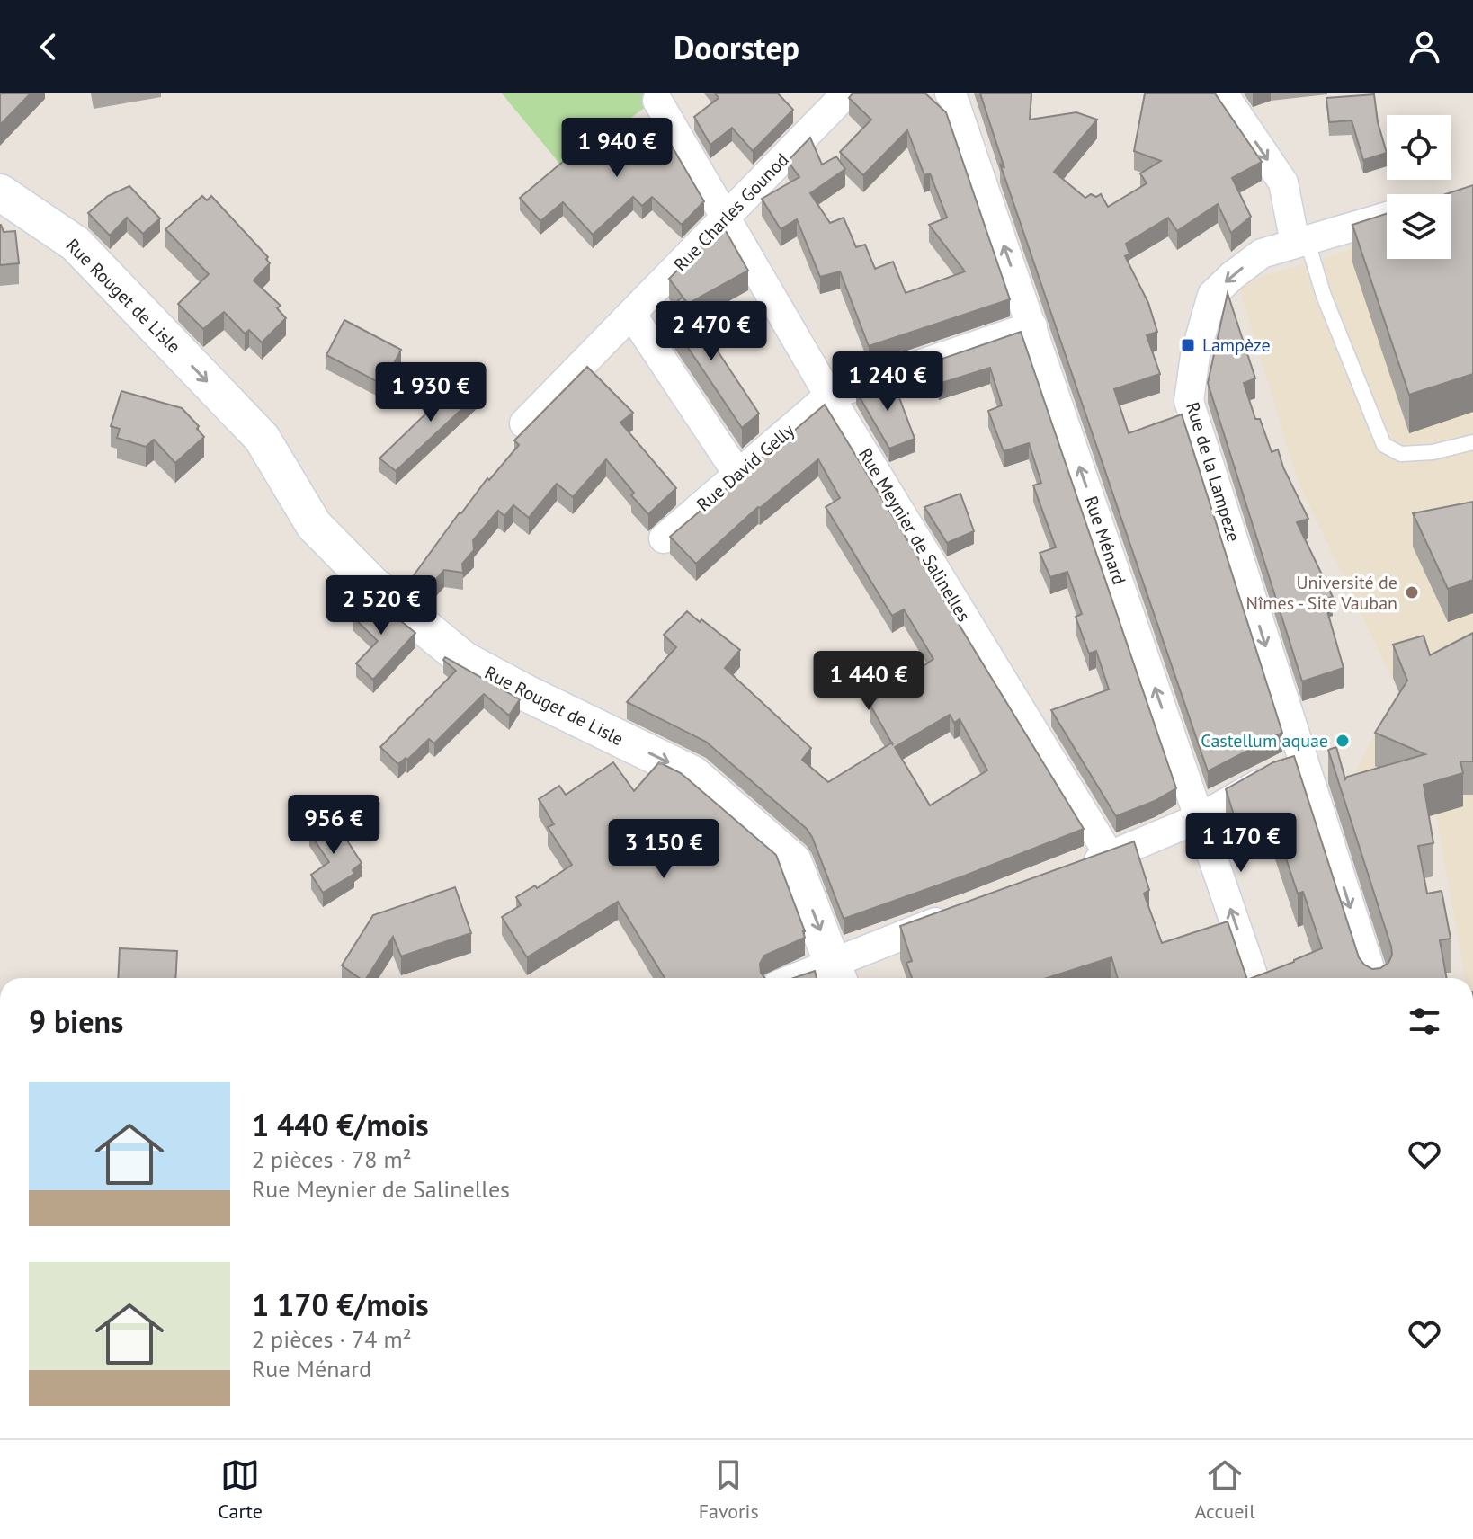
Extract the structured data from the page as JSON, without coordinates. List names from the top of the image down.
{
  "streets": {
    "street": [
      "Rue Charles Gounod",
      "Rue Rouget de Lisle",
      "Rue David Gelly",
      "Rue de la Lampeze",
      "Rue Meynier de Salinelles",
      "Rue Ménard"
    ]
  },
  "crossings": [
    ["Rue Charles Gounod", "Rue Meynier de Salinelles"],
    ["Rue David Gelly", "Rue Meynier de Salinelles"],
    ["Rue David Gelly", "Rue Ménard"]
  ],
  "one_way": ["Rue Rouget de Lisle", "Rue de la Lampeze", "Rue Ménard"],
  "places": {
    "transit": ["Lampèze"],
    "other": ["Université de Nîmes - Site Vauban", "Castellum aquae"]
  },
  "page": {
    "header": "Doorstep",
    "price": [
      "1 940 €",
      "2 470 €",
      "1 240 €",
      "1 930 €",
      "2 520 €",
      "1 440 €",
      "956 €",
      "1 170 €",
      "3 150 €"
    ],
    "heading": "9 biens",
    "list": [
      {
        "name": "1 440 €/mois",
        "note": "2 pièces · 78 m² · Rue Meynier de Salinelles"
      },
      {
        "name": "1 170 €/mois",
        "note": "2 pièces · 74 m² · Rue Ménard"
      }
    ],
    "tabs": ["Carte", "Favoris", "Accueil"]
  }
}
